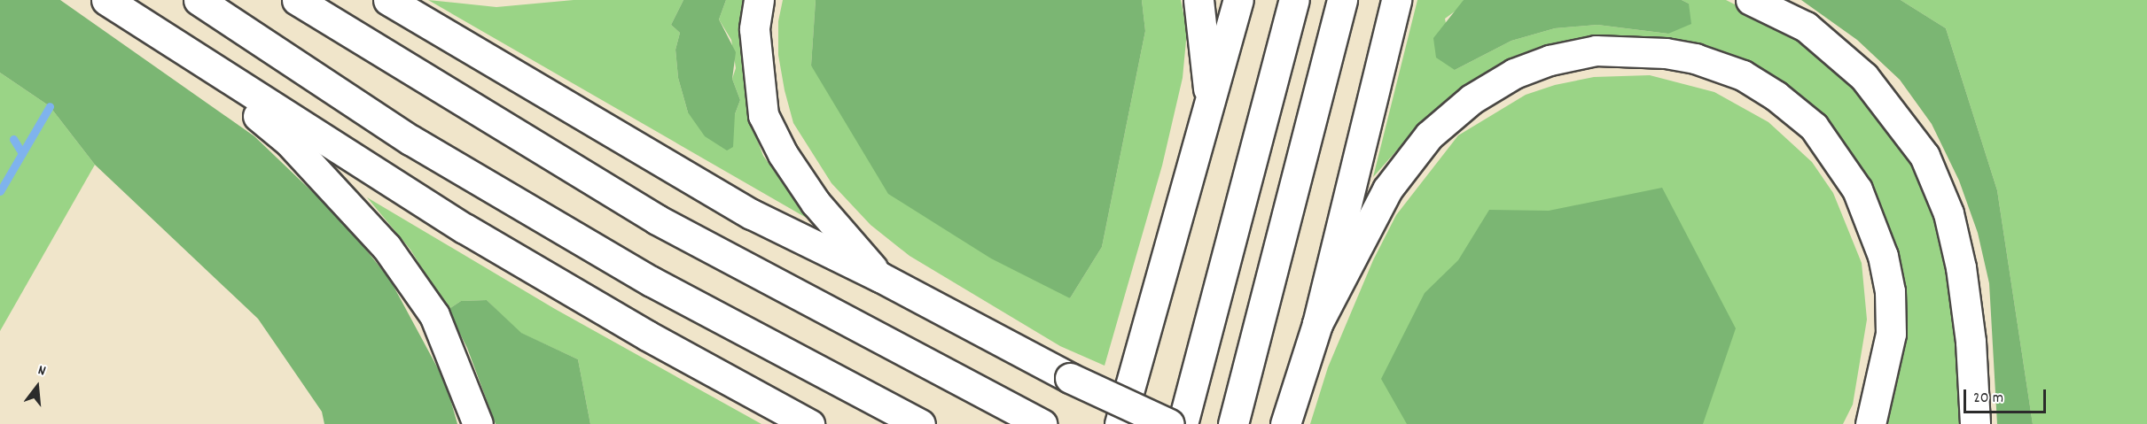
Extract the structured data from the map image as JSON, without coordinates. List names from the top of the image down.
{
  "scale_bar": "20 m",
  "north": "top"
}
